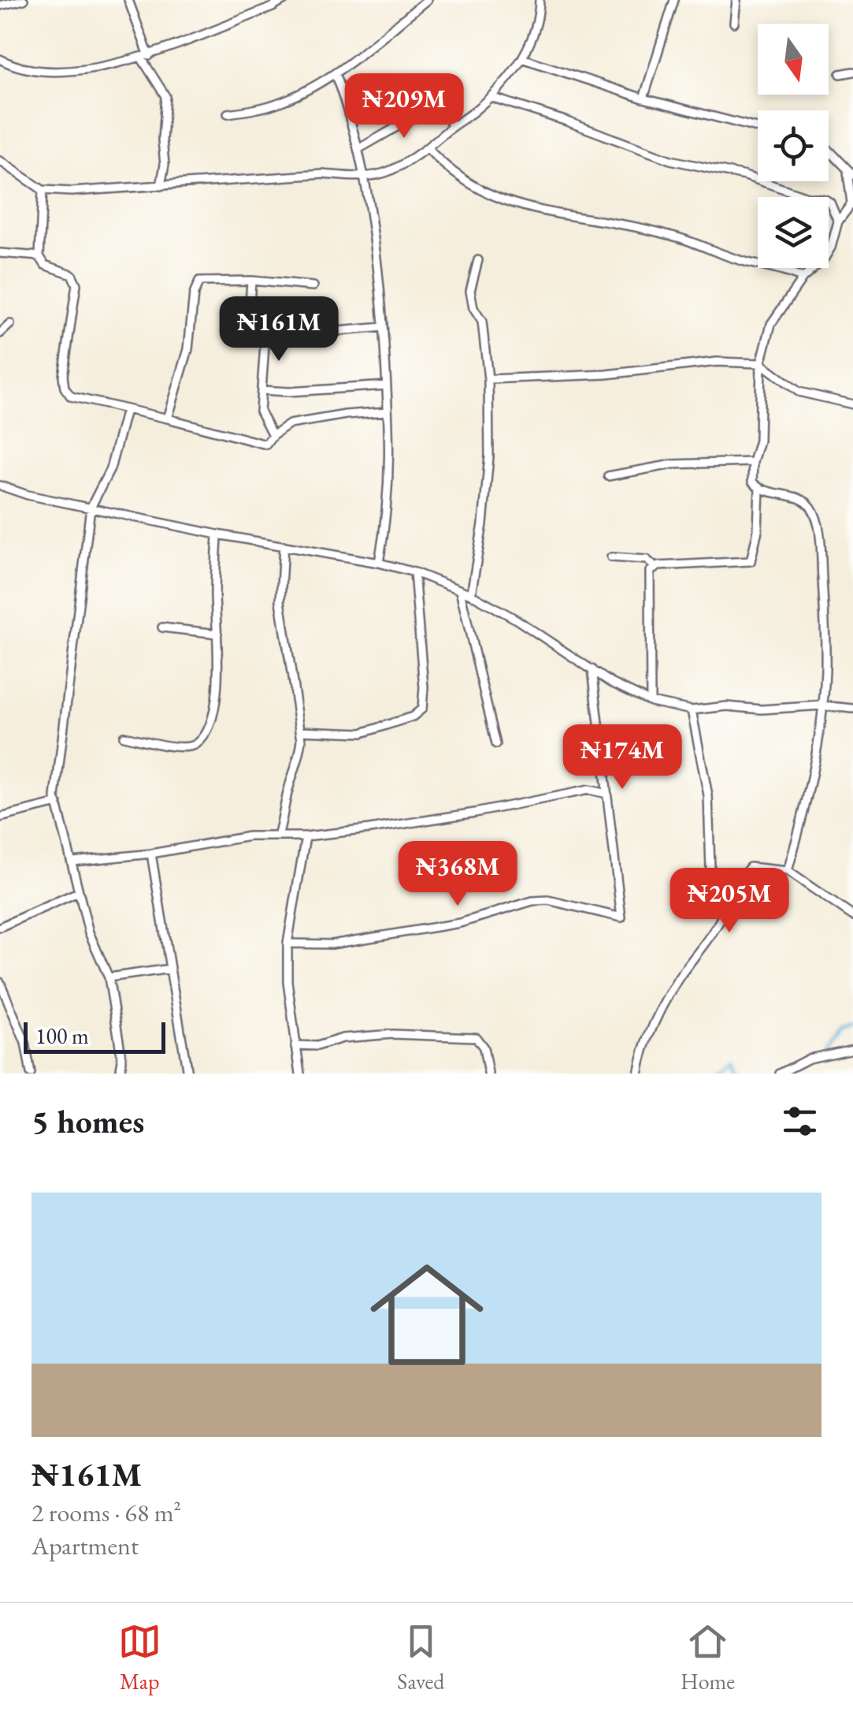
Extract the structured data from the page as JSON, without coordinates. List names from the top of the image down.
{
  "scale_bar": "100 m",
  "north": "bottom",
  "page": {
    "price": [
      "₦209M",
      "₦161M",
      "₦174M",
      "₦368M",
      "₦205M"
    ],
    "scale": "100 m",
    "heading": "5 homes",
    "list": [
      {
        "name": "₦161M",
        "note": "2 rooms · 68 m² · Apartment"
      }
    ],
    "tabs": ["Map", "Saved", "Home"]
  }
}
